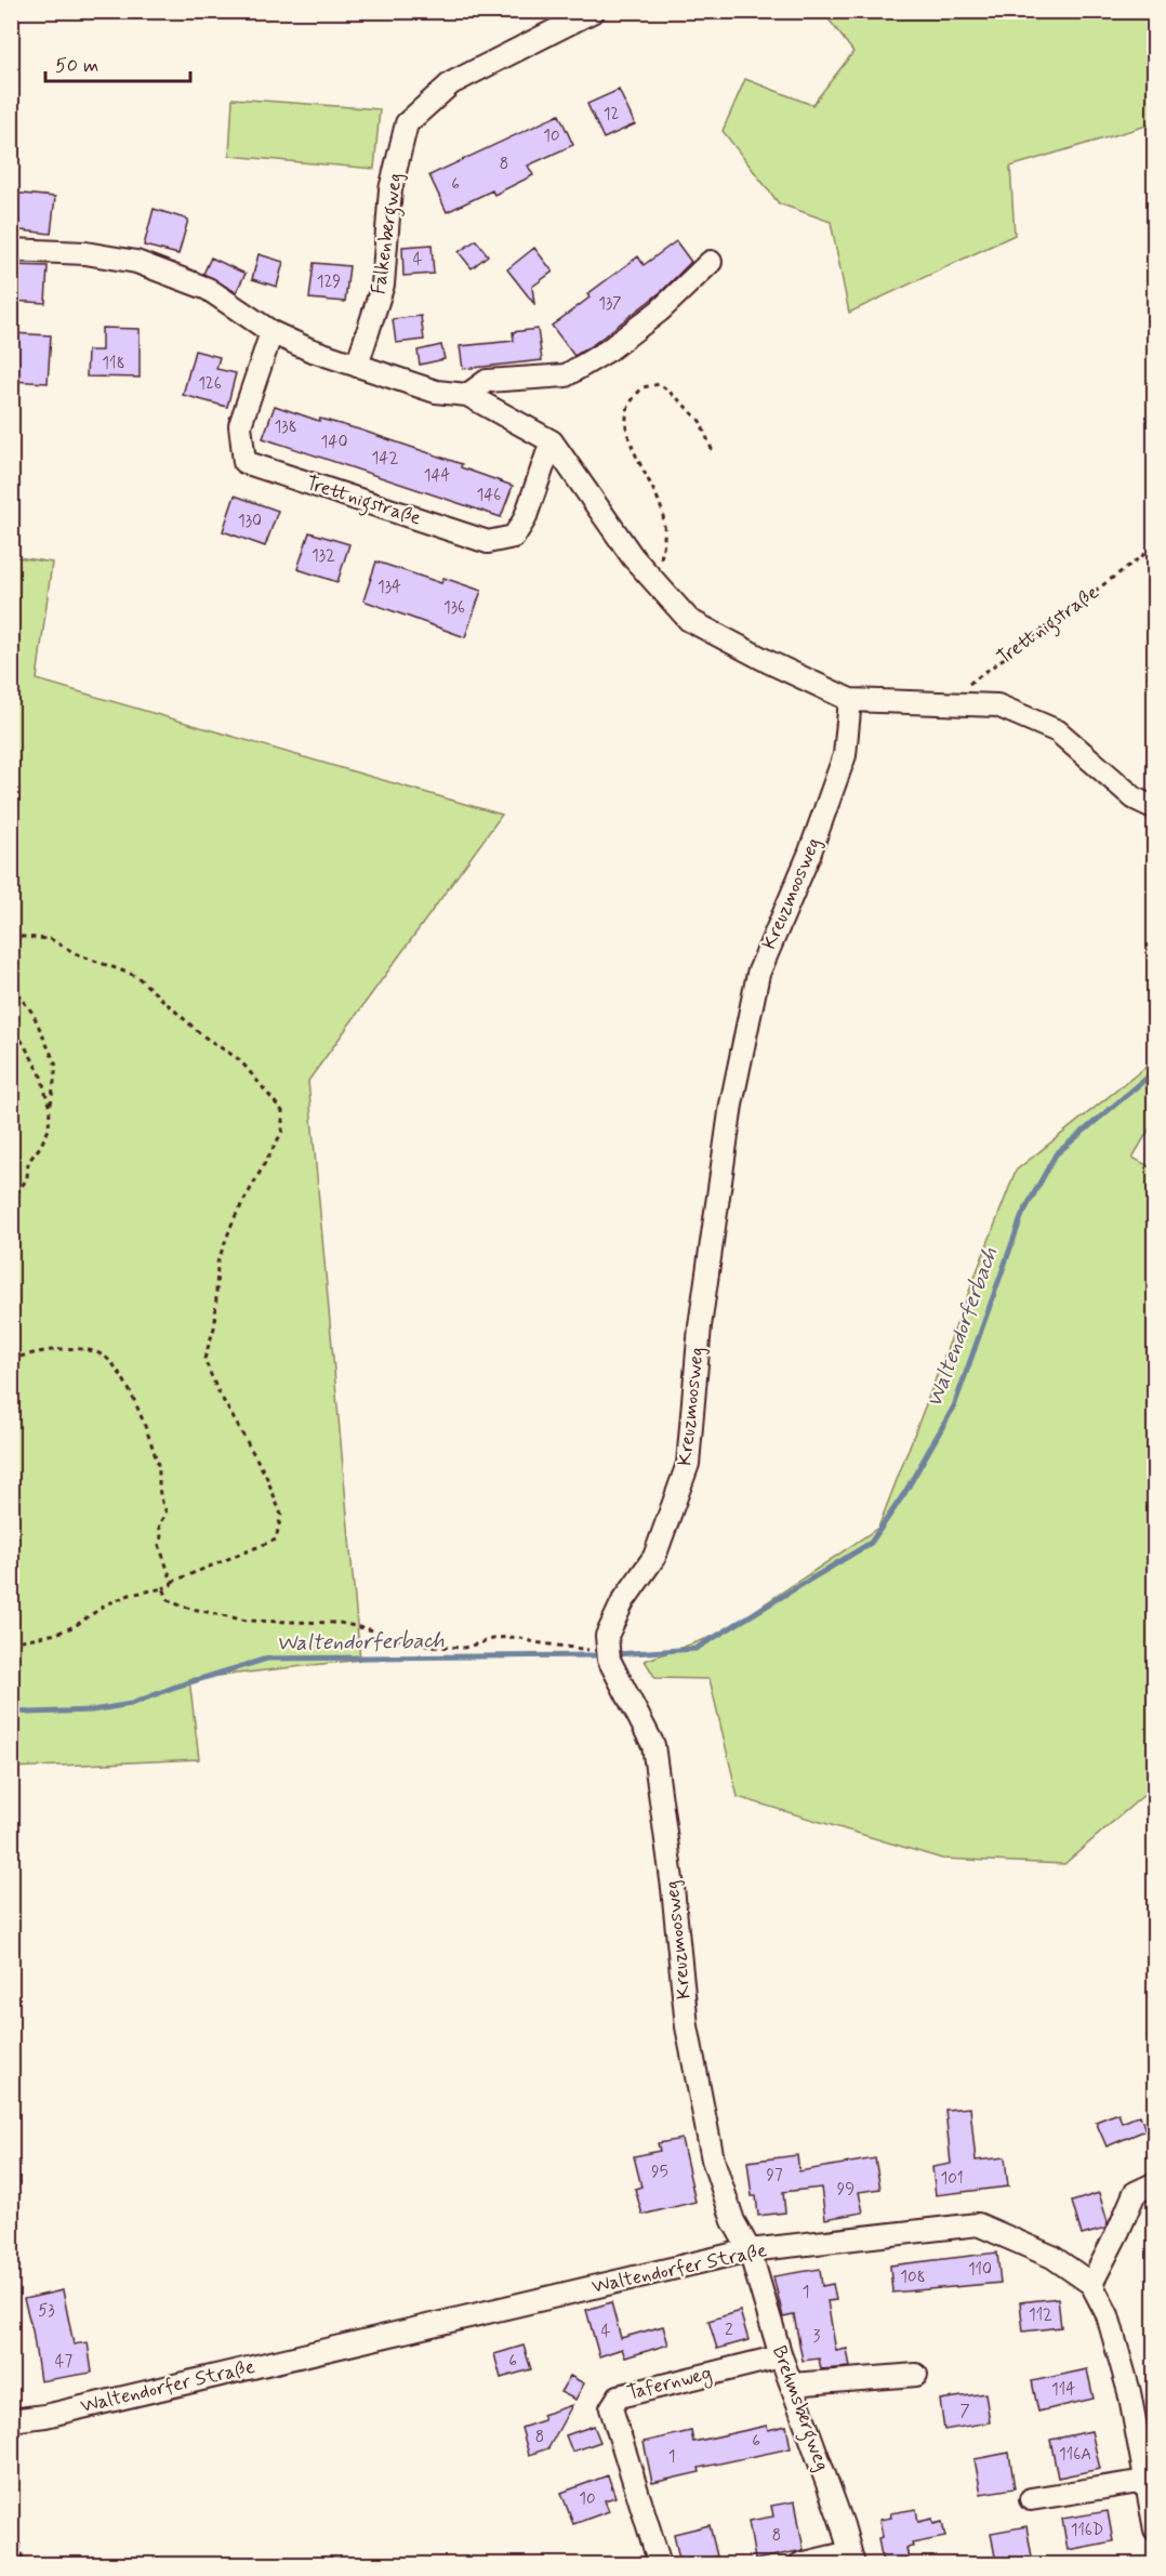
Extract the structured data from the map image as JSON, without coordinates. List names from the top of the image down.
{
  "streets": {
    "street": [
      "Falkenbergweg",
      "Trettnigstraße",
      "Kreuzmoosweg",
      "Waltendorfer Straße",
      "Tafernweg",
      "Brehmsbergweg"
    ]
  },
  "crossings": [
    ["Kreuzmoosweg", "Waltendorfer Straße"],
    ["Kreuzmoosweg", "Brehmsbergweg"],
    ["Waltendorfer Straße", "Brehmsbergweg"],
    ["Tafernweg", "Brehmsbergweg"]
  ],
  "water": ["Waltendorferbach"],
  "house_numbers": [
    "12",
    "10",
    "8",
    "6",
    "4",
    "129",
    "137",
    "118",
    "126",
    "138",
    "140",
    "142",
    "144",
    "146",
    "130",
    "132",
    "134",
    "136",
    "95",
    "97",
    "101",
    "99",
    "110",
    "108",
    "1",
    "53",
    "112",
    "2",
    "4",
    "3",
    "47",
    "6",
    "114",
    "7",
    "8",
    "6",
    "116A",
    "1",
    "10",
    "116D",
    "8"
  ],
  "scale_bar": "50 m"
}
